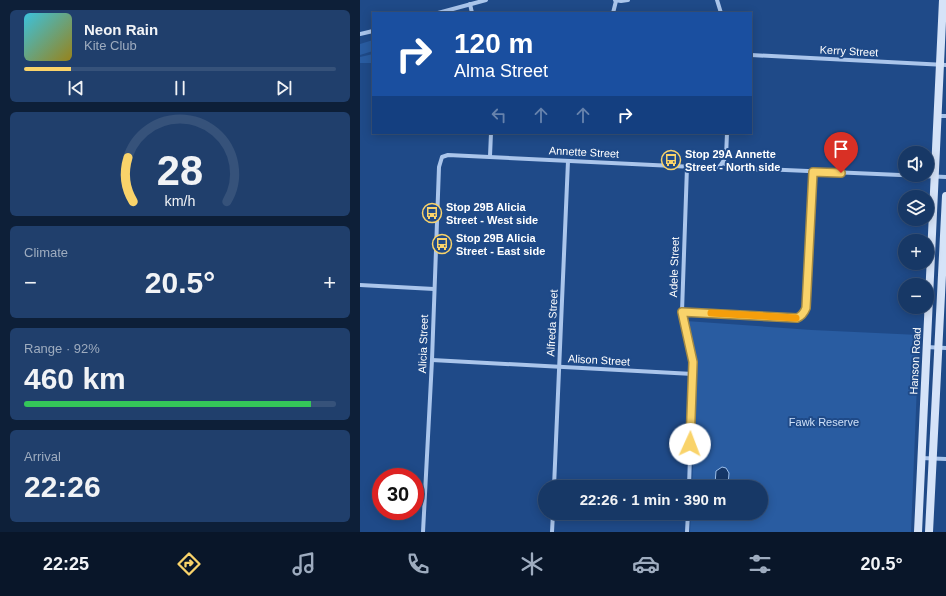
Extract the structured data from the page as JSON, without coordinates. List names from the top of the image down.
{
  "streets": {
    "main road": ["Hanson Road"],
    "street": [
      "Kerry Street",
      "Annette Street",
      "Adele Street",
      "Alfreda Street",
      "Alicia Street",
      "Alison Street"
    ]
  },
  "crossings": [
    ["Kerry Street", "Hanson Road"],
    ["Annette Street", "Adele Street"],
    ["Annette Street", "Alfreda Street"],
    ["Annette Street", "Alicia Street"],
    ["Adele Street", "Alison Street"],
    ["Alfreda Street", "Alison Street"],
    ["Alicia Street", "Alison Street"]
  ],
  "parks": ["Fawk Reserve"],
  "places": {
    "bus stop": ["Stop 29A Annette Street - North side", "Stop 29B Alicia Street - West side", "Stop 29B Alicia Street - East side"]
  },
  "page": {
    "turn": ["120 m", "Alma Street"],
    "song": ["Neon Rain", "Kite Club"],
    "map_buttons": ["+", "−"],
    "tile": [
      "Climate",
      ["Range · 92%", "460 km"],
      ["Arrival", "22:26"]
    ],
    "heat": ["−", "20.5°", "+"],
    "limit": "30",
    "trip": "22:26 · 1 min · 390 m",
    "tabs": ["22:25", "20.5°"],
    "gauge": ["28", "km/h"]
  }
}
